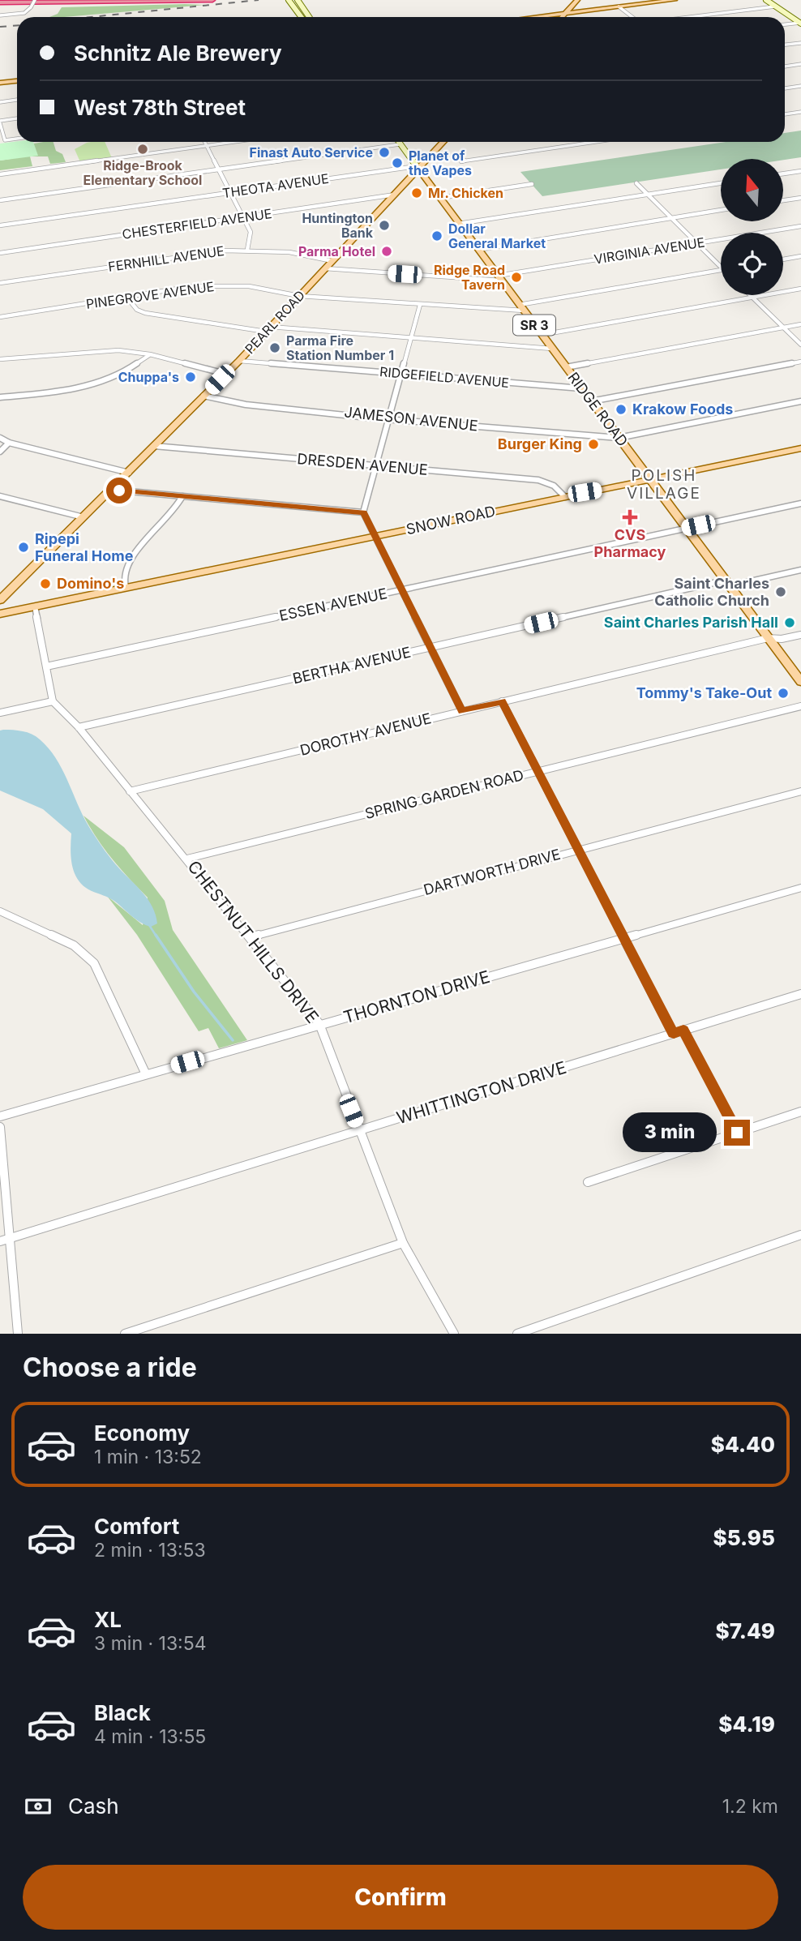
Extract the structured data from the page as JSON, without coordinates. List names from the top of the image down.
{
  "streets": {
    "main road": [
      "PEARL ROAD",
      "SR 3",
      "RIDGE ROAD",
      "SNOW ROAD"
    ],
    "street": [
      "THEOTA AVENUE",
      "CHESTERFIELD AVENUE",
      "VIRGINIA AVENUE",
      "FERNHILL AVENUE",
      "PINEGROVE AVENUE",
      "RIDGEFIELD AVENUE",
      "JAMESON AVENUE",
      "DRESDEN AVENUE",
      "ESSEN AVENUE",
      "BERTHA AVENUE",
      "DOROTHY AVENUE",
      "SPRING GARDEN ROAD",
      "DARTWORTH DRIVE",
      "CHESTNUT HILLS DRIVE",
      "THORNTON DRIVE",
      "WHITTINGTON DRIVE"
    ]
  },
  "crossings": [
    ["THEOTA AVENUE", "PEARL ROAD"],
    ["THEOTA AVENUE", "RIDGE ROAD"],
    ["CHESTERFIELD AVENUE", "PEARL ROAD"],
    ["VIRGINIA AVENUE", "PEARL ROAD"],
    ["VIRGINIA AVENUE", "RIDGE ROAD"],
    ["FERNHILL AVENUE", "PEARL ROAD"],
    ["PINEGROVE AVENUE", "PEARL ROAD"],
    ["PINEGROVE AVENUE", "RIDGE ROAD"],
    ["PEARL ROAD", "RIDGEFIELD AVENUE"],
    ["PEARL ROAD", "RIDGE ROAD"],
    ["PEARL ROAD", "JAMESON AVENUE"],
    ["PEARL ROAD", "DRESDEN AVENUE"],
    ["RIDGEFIELD AVENUE", "RIDGE ROAD"],
    ["RIDGE ROAD", "JAMESON AVENUE"],
    ["RIDGE ROAD", "SNOW ROAD"],
    ["RIDGE ROAD", "ESSEN AVENUE"],
    ["RIDGE ROAD", "BERTHA AVENUE"],
    ["RIDGE ROAD", "DOROTHY AVENUE"],
    ["DRESDEN AVENUE", "SNOW ROAD"],
    ["BERTHA AVENUE", "CHESTNUT HILLS DRIVE"],
    ["DOROTHY AVENUE", "CHESTNUT HILLS DRIVE"],
    ["SPRING GARDEN ROAD", "CHESTNUT HILLS DRIVE"],
    ["DARTWORTH DRIVE", "CHESTNUT HILLS DRIVE"],
    ["CHESTNUT HILLS DRIVE", "THORNTON DRIVE"],
    ["CHESTNUT HILLS DRIVE", "WHITTINGTON DRIVE"]
  ],
  "districts": ["POLISH VILLAGE"],
  "places": {
    "other": [
      "Ridge-Brook Elementary School",
      "Finast Auto Service",
      "Planet of the Vapes",
      "Mr. Chicken",
      "Huntington Bank",
      "Dollar General Market",
      "Parma Hotel",
      "Ridge Road Tavern",
      "Parma Fire Station Number 1",
      "Chuppa's",
      "Krakow Foods",
      "Burger King",
      "Ripepi Funeral Home",
      "Domino's",
      "Saint Charles Catholic Church",
      "Saint Charles Parish Hall",
      "Tommy's Take-Out"
    ],
    "health": ["CVS Pharmacy"]
  },
  "north": "top",
  "page": {
    "banner": ["Schnitz Ale Brewery", "West 78th Street"],
    "bubble": "3 min",
    "heading": "Choose a ride",
    "list": [
      {
        "name": "Economy",
        "note": "1 min · 13:52",
        "value": "$4.40"
      },
      {
        "name": "Comfort",
        "note": "2 min · 13:53",
        "value": "$5.95"
      },
      {
        "name": "XL",
        "note": "3 min · 13:54",
        "value": "$7.49"
      },
      {
        "name": "Black",
        "note": "4 min · 13:55",
        "value": "$4.19"
      }
    ],
    "pay": ["Cash", "1.2 km"],
    "buttons": "Confirm"
  }
}
